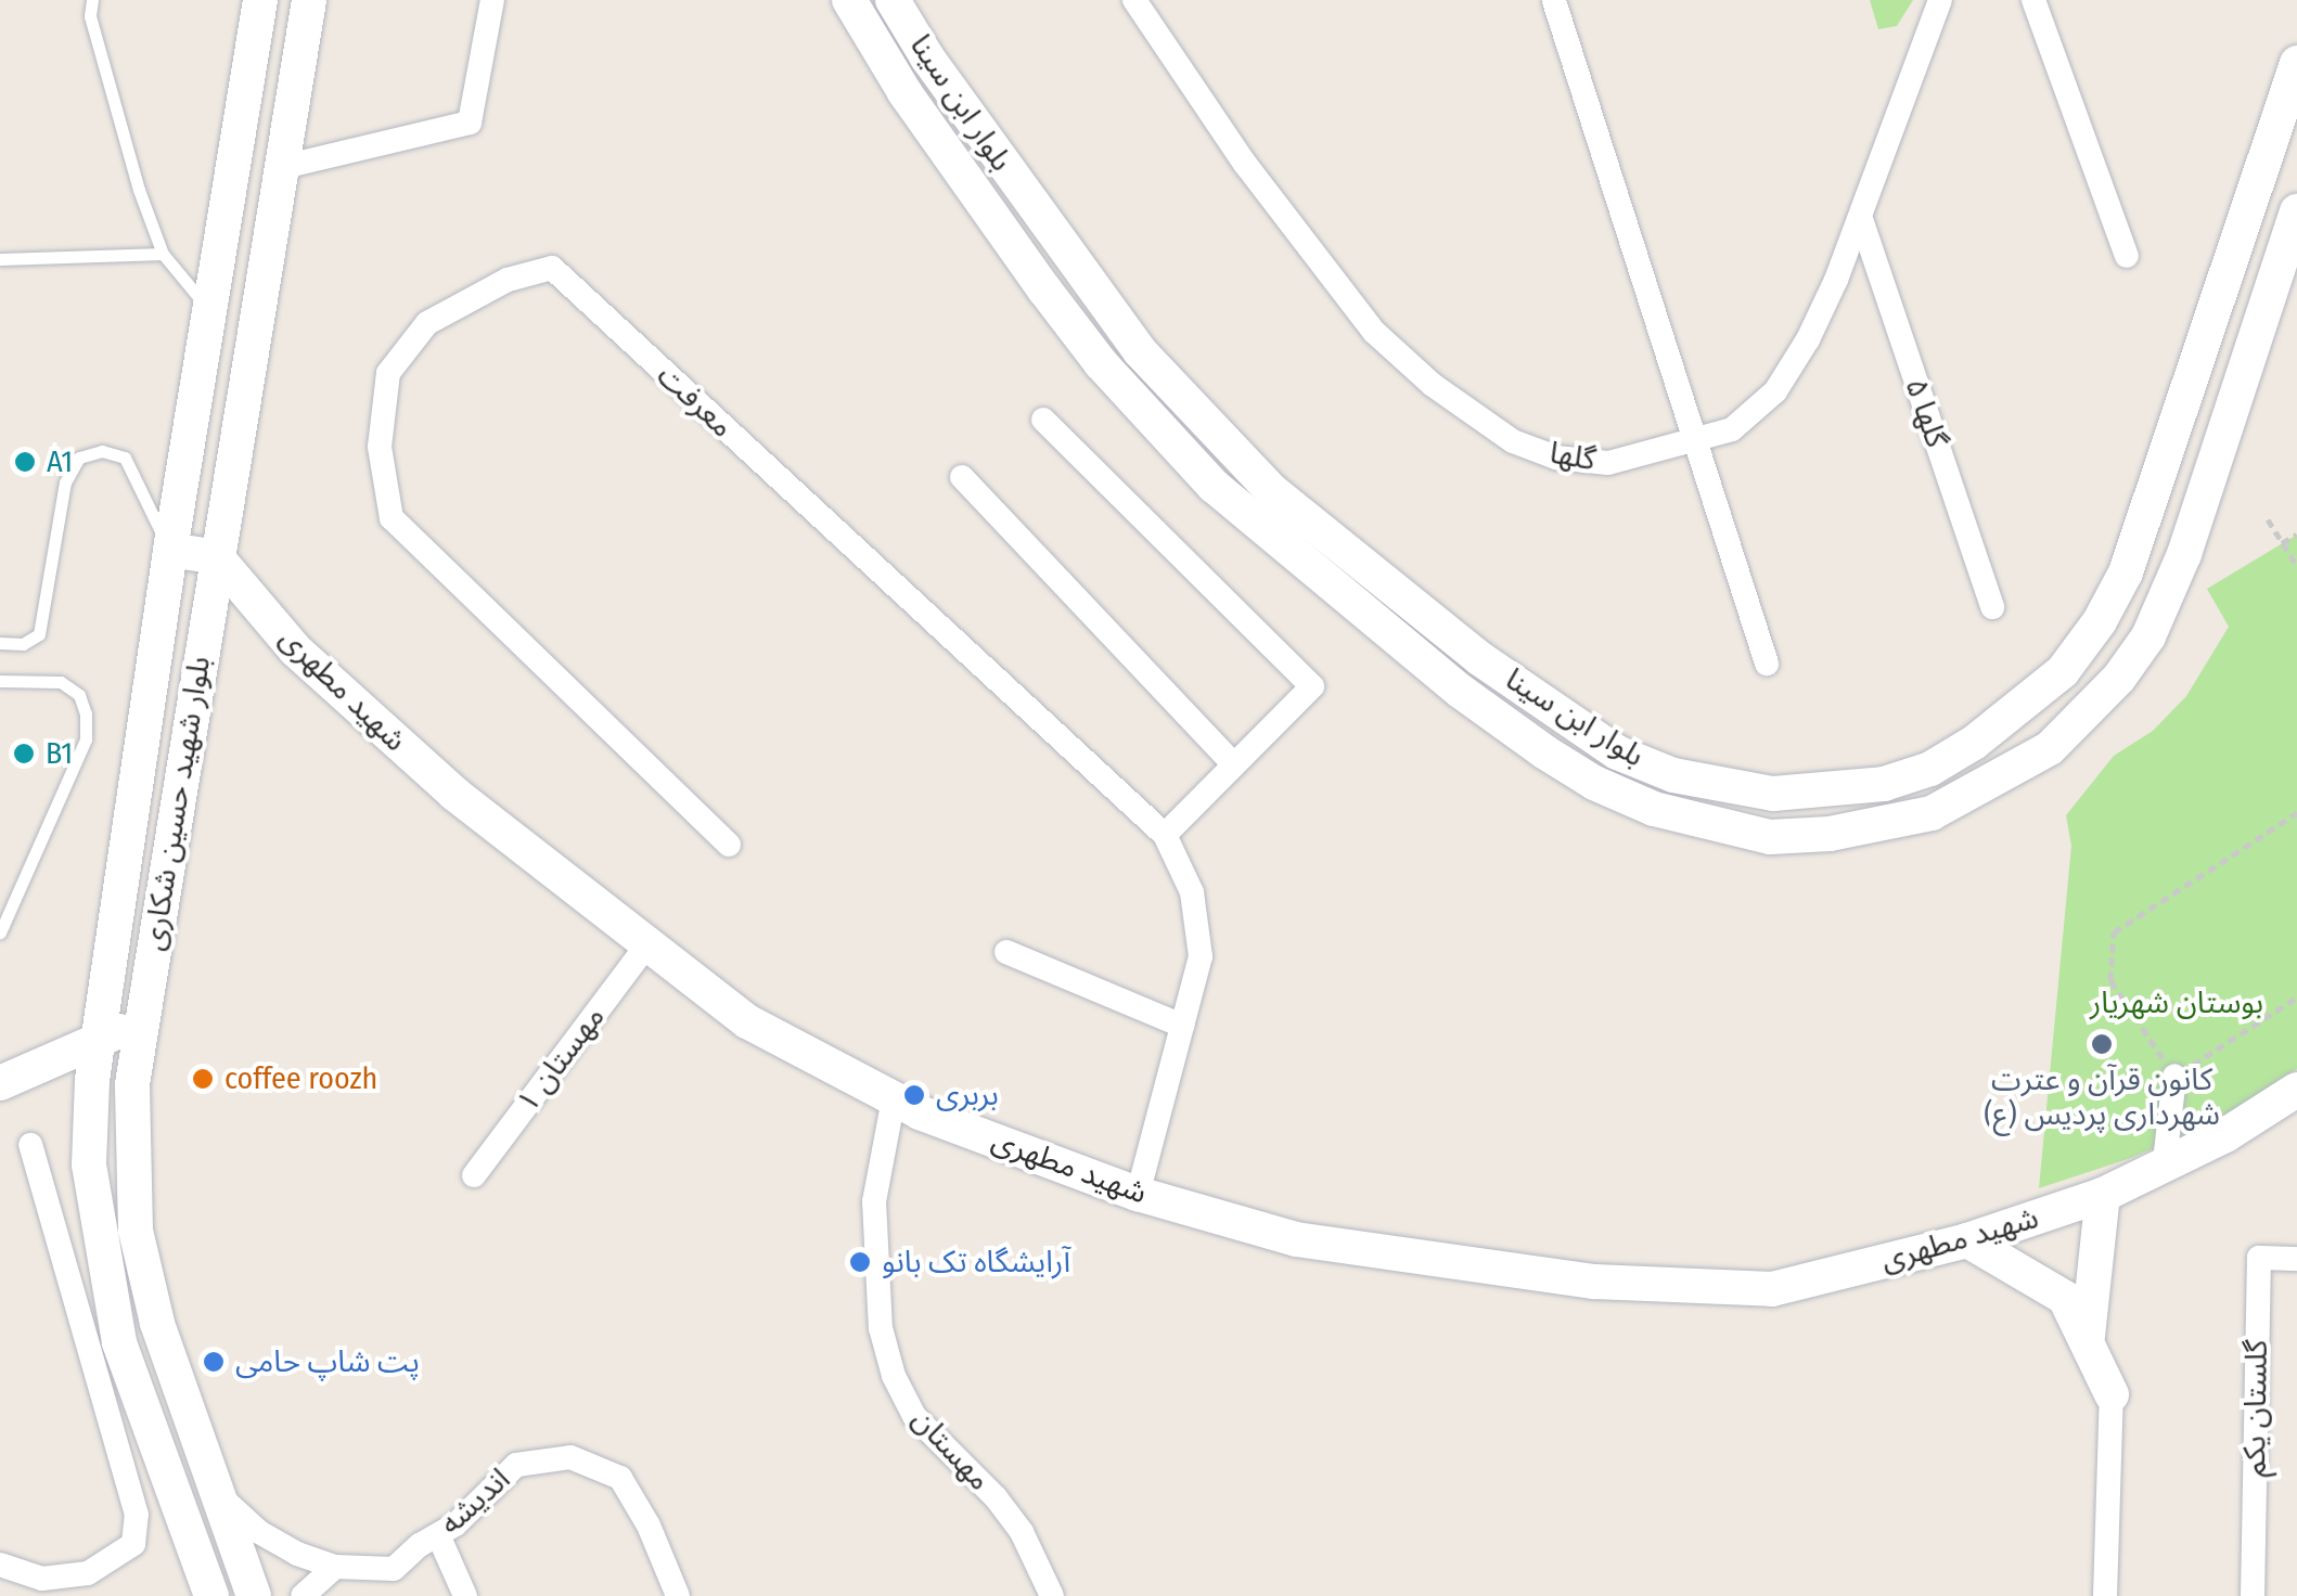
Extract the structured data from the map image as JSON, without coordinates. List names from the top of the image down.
{
  "streets": {
    "main road": ["بلوار ابن سینا", "شهید مطهری", "بلوار شهید حسین شکاری"],
    "street": [
      "معرفت",
      "گلها ۵",
      "گلها",
      "مهستان ۱",
      "گلستان یکم",
      "مهستان",
      "اندیشه"
    ]
  },
  "crossings": [
    ["معرفت", "شهید مطهری"],
    ["گلها ۵", "گلها"],
    ["شهید مطهری", "بلوار شهید حسین شکاری"],
    ["شهید مطهری", "مهستان ۱"],
    ["شهید مطهری", "مهستان"],
    ["بلوار شهید حسین شکاری", "اندیشه"]
  ],
  "parks": ["بوستان شهریار"],
  "places": [
    "A1",
    "B1",
    "کانون قرآن و عترت (ع) شهرداری پردیس",
    "coffee roozh",
    "بربری",
    "آرایشگاه تک بانو",
    "پت شاپ حامی"
  ]
}
